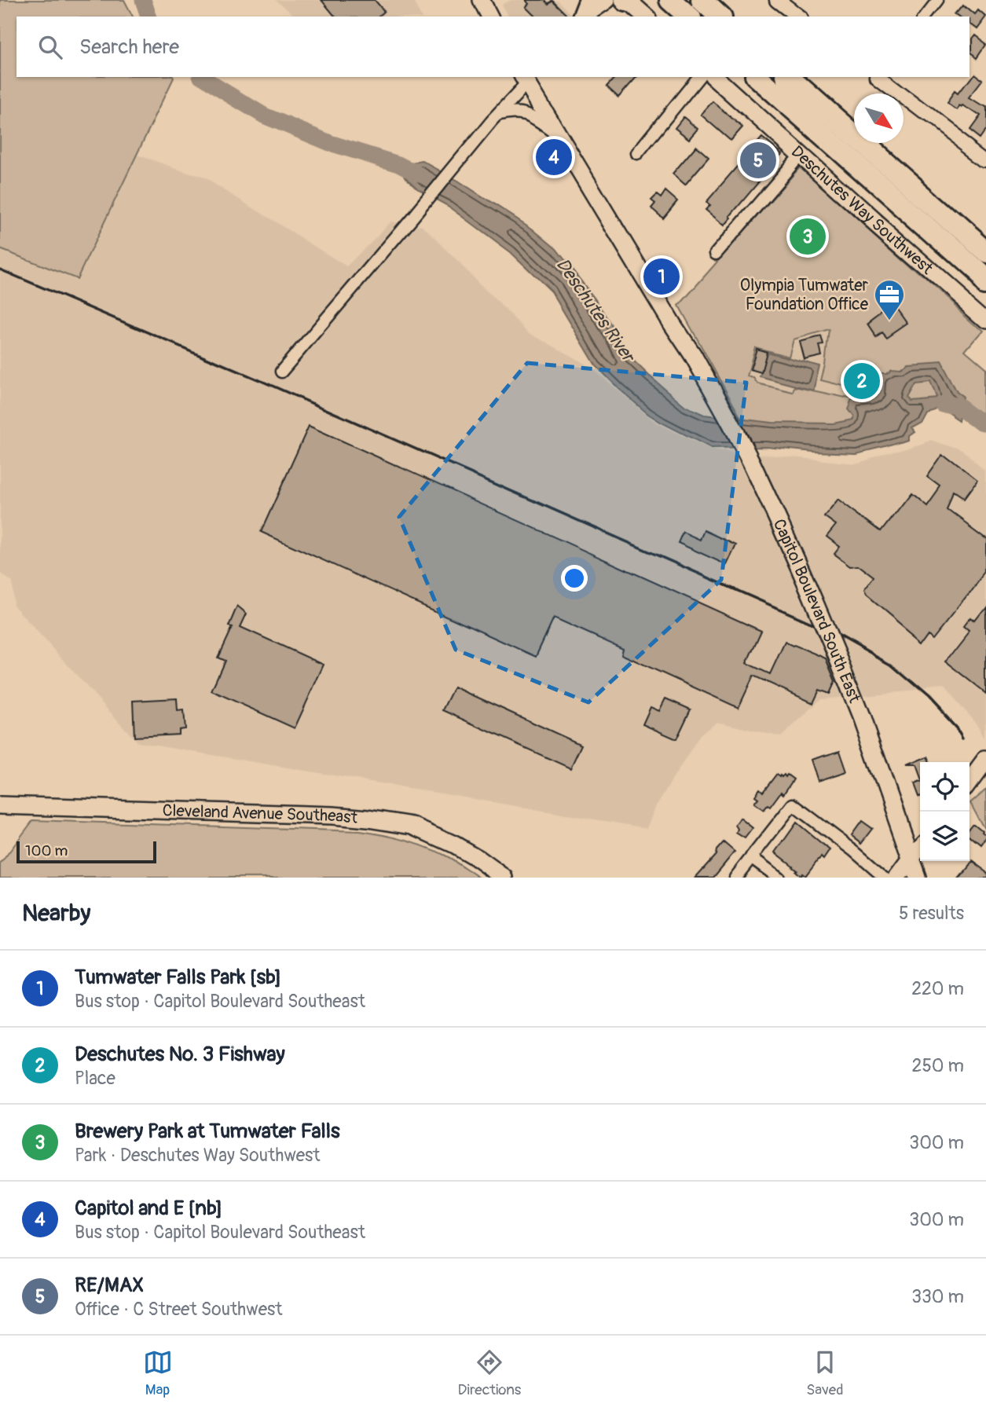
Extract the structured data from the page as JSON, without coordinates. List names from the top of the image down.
{
  "streets": {
    "main road": ["Deschutes Way Southwest", "Capitol Boulevard South East", "Cleveland Avenue Southeast"]
  },
  "water": ["Deschutes River"],
  "places": {
    "office": ["Olympia Tumwater Foundation Office"]
  },
  "scale_bar": "100 m",
  "north": "bottom right",
  "page": {
    "search": "Search here",
    "pins": [
      "4",
      "5",
      "3",
      "1",
      "2"
    ],
    "scale": "100 m",
    "heading": ["Nearby", "5 results"],
    "list": [
      {
        "mark": "1",
        "name": "Tumwater Falls Park [sb]",
        "note": "Bus stop · Capitol Boulevard Southeast",
        "value": "220 m"
      },
      {
        "mark": "2",
        "name": "Deschutes No. 3 Fishway",
        "note": "Place",
        "value": "250 m"
      },
      {
        "mark": "3",
        "name": "Brewery Park at Tumwater Falls",
        "note": "Park · Deschutes Way Southwest",
        "value": "300 m"
      },
      {
        "mark": "4",
        "name": "Capitol and E [nb]",
        "note": "Bus stop · Capitol Boulevard Southeast",
        "value": "300 m"
      },
      {
        "mark": "5",
        "name": "RE/MAX",
        "note": "Office · C Street Southwest",
        "value": "330 m"
      }
    ],
    "nav": ["Map", "Directions", "Saved"]
  }
}
